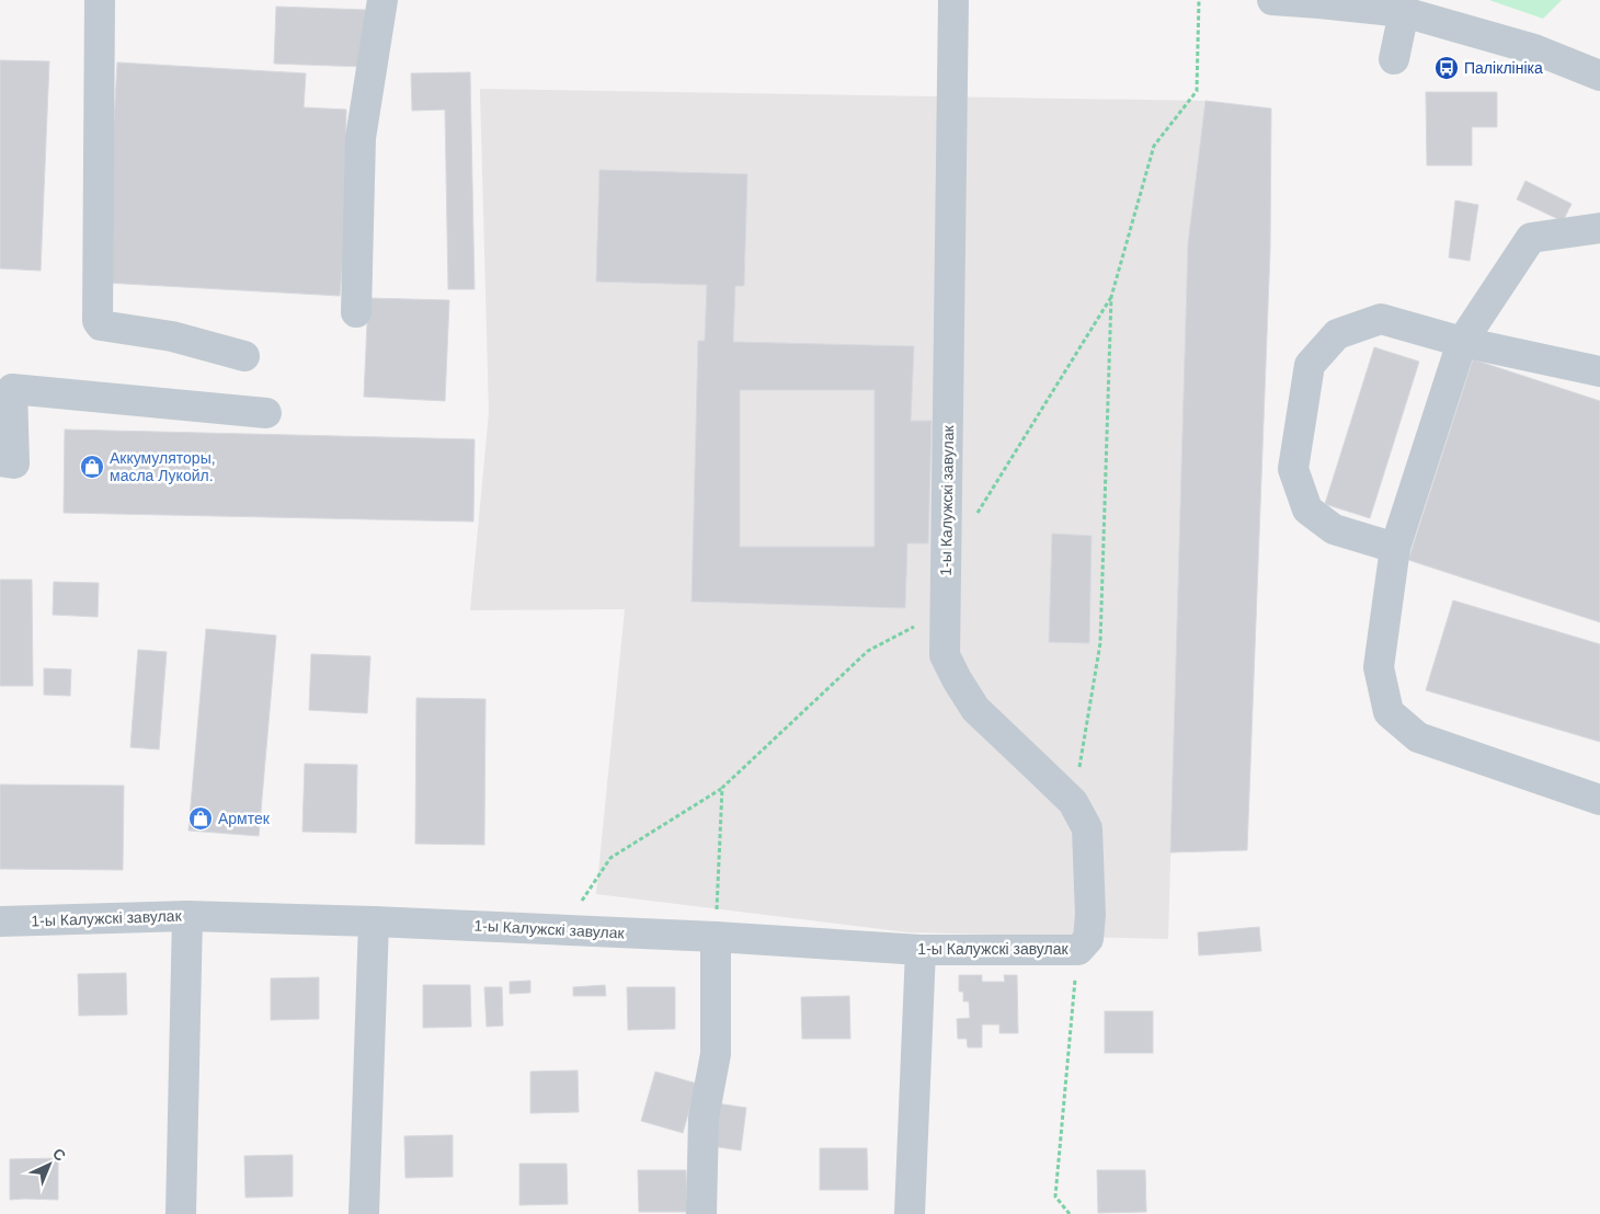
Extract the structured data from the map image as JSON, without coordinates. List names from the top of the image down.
{
  "streets": {
    "street": ["1-ы Калужскі завулак"]
  },
  "places": {
    "bus stop": ["Паліклініка"],
    "shop": ["Аккумуляторы, масла Лукойл.", "Армтек"]
  },
  "north": "top right"
}
